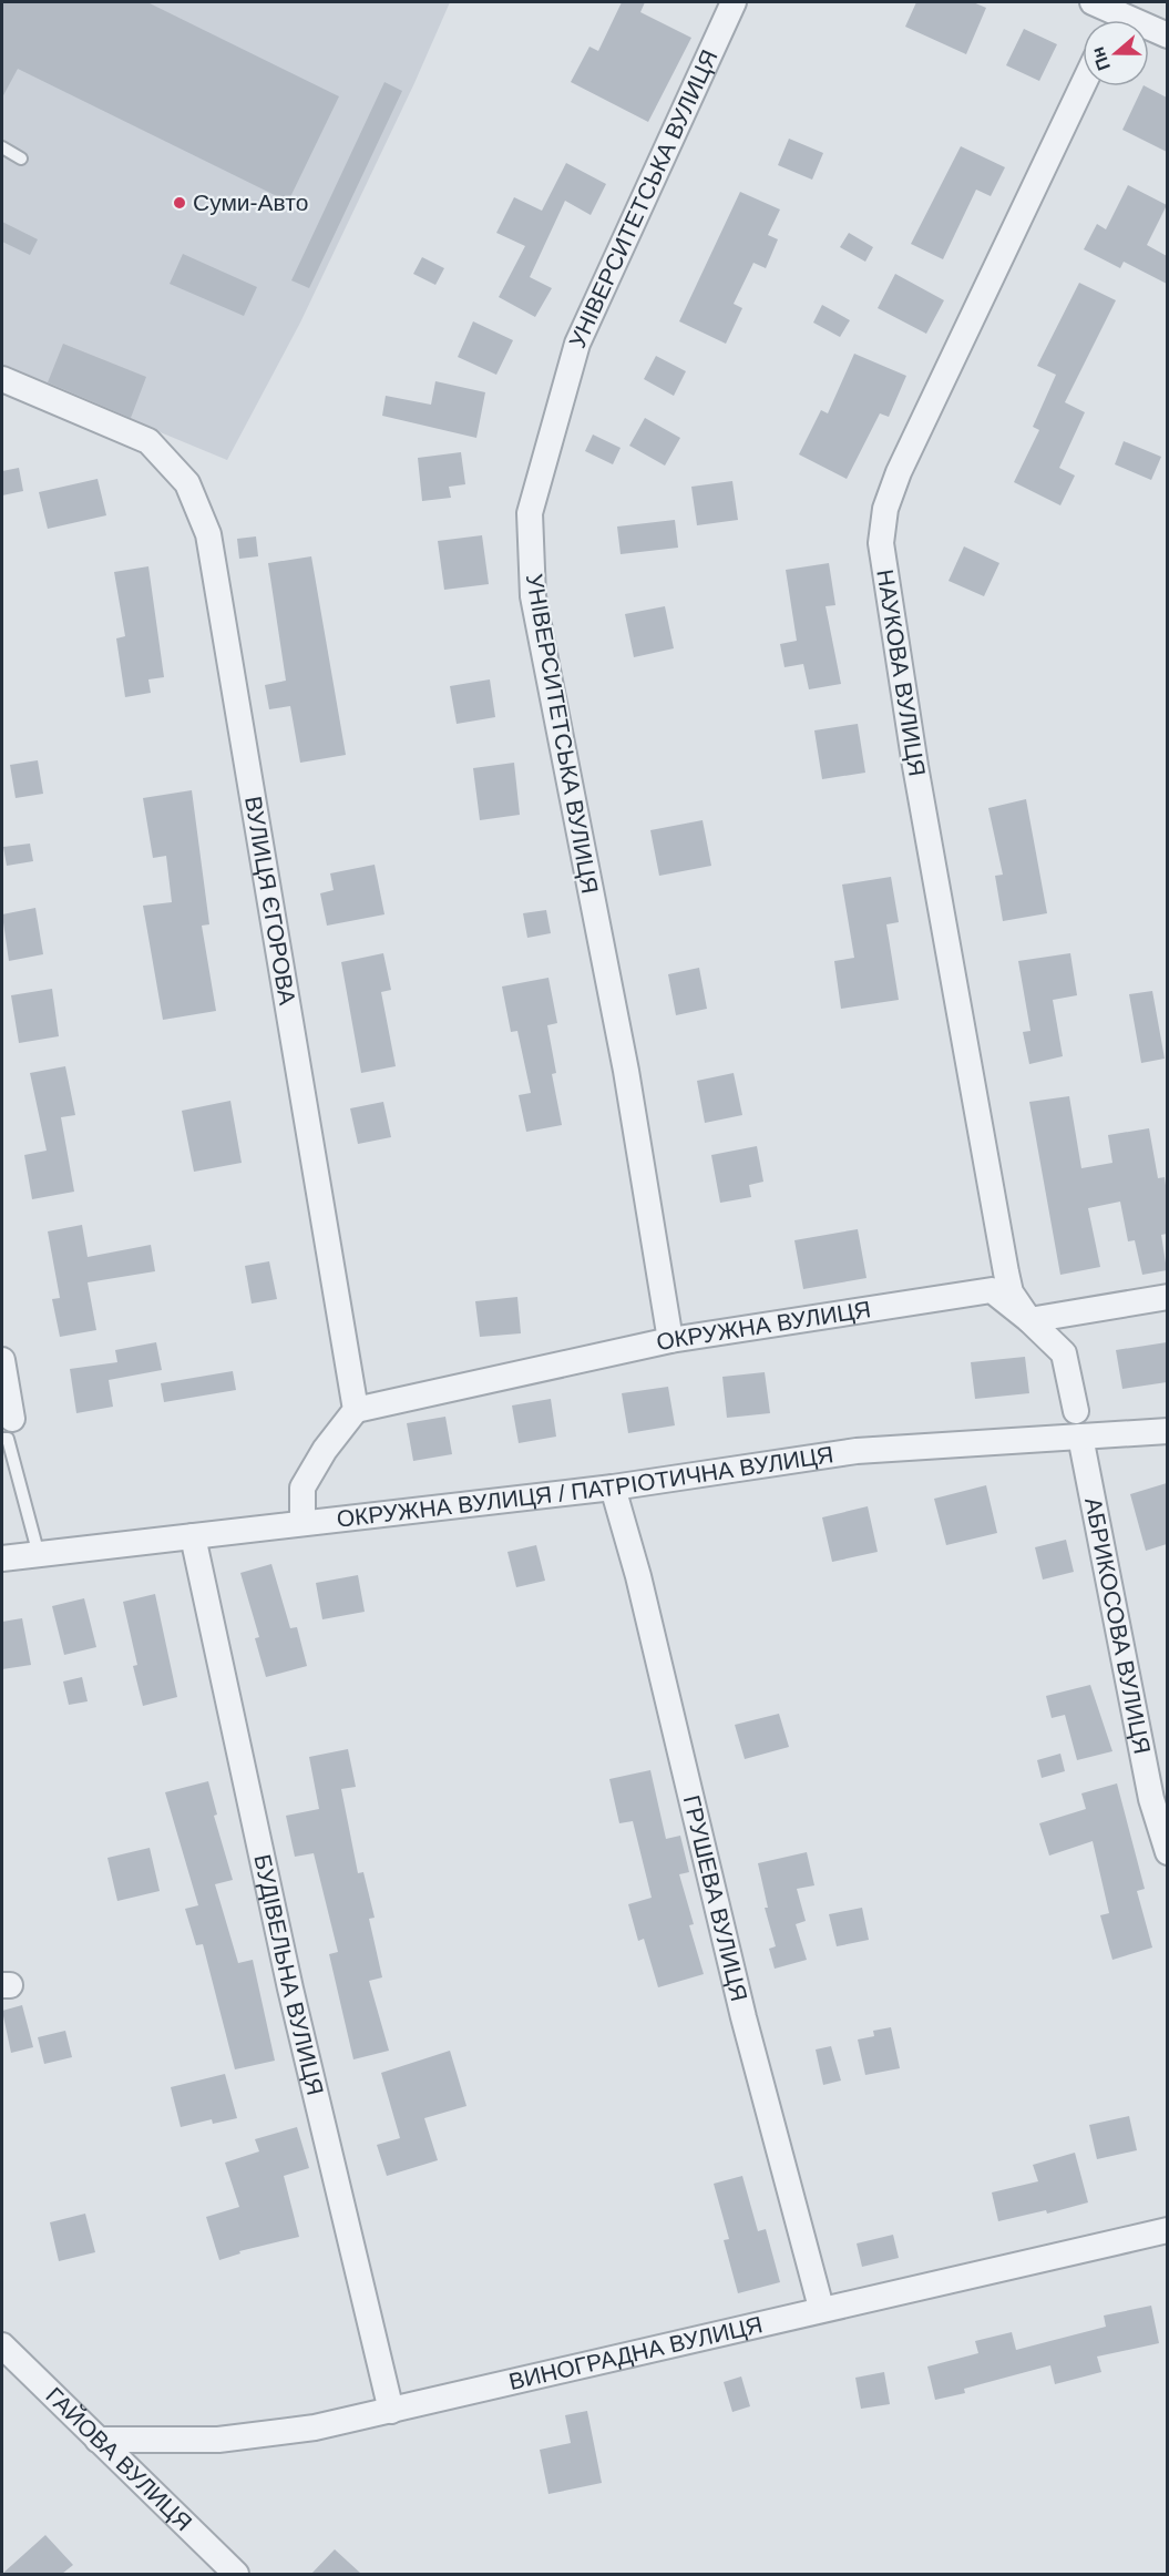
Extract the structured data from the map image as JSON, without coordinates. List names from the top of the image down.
{
  "streets": {
    "street": [
      "УНІВЕРСИТЕТСЬКА ВУЛИЦЯ",
      "НАУКОВА ВУЛИЦЯ",
      "ВУЛИЦЯ ЄГОРОВА",
      "ОКРУЖНА ВУЛИЦЯ",
      "ОКРУЖНА ВУЛИЦЯ / ПАТРІОТИЧНА ВУЛИЦЯ",
      "АБРИКОСОВА ВУЛИЦЯ",
      "ГРУШЕВА ВУЛИЦЯ",
      "БУДІВЕЛЬНА ВУЛИЦЯ",
      "ВИНОГРАДНА ВУЛИЦЯ",
      "ГАЙОВА ВУЛИЦЯ"
    ]
  },
  "crossings": [
    ["УНІВЕРСИТЕТСЬКА ВУЛИЦЯ", "ОКРУЖНА ВУЛИЦЯ"],
    ["НАУКОВА ВУЛИЦЯ", "ОКРУЖНА ВУЛИЦЯ"],
    ["ВУЛИЦЯ ЄГОРОВА", "ОКРУЖНА ВУЛИЦЯ"],
    ["ОКРУЖНА ВУЛИЦЯ / ПАТРІОТИЧНА ВУЛИЦЯ", "АБРИКОСОВА ВУЛИЦЯ"],
    ["ОКРУЖНА ВУЛИЦЯ / ПАТРІОТИЧНА ВУЛИЦЯ", "ГРУШЕВА ВУЛИЦЯ"],
    ["ОКРУЖНА ВУЛИЦЯ / ПАТРІОТИЧНА ВУЛИЦЯ", "БУДІВЕЛЬНА ВУЛИЦЯ"],
    ["ГРУШЕВА ВУЛИЦЯ", "ВИНОГРАДНА ВУЛИЦЯ"],
    ["БУДІВЕЛЬНА ВУЛИЦЯ", "ВИНОГРАДНА ВУЛИЦЯ"],
    ["ВИНОГРАДНА ВУЛИЦЯ", "ГАЙОВА ВУЛИЦЯ"]
  ],
  "places": ["Суми-Авто"],
  "north": "left"
}
